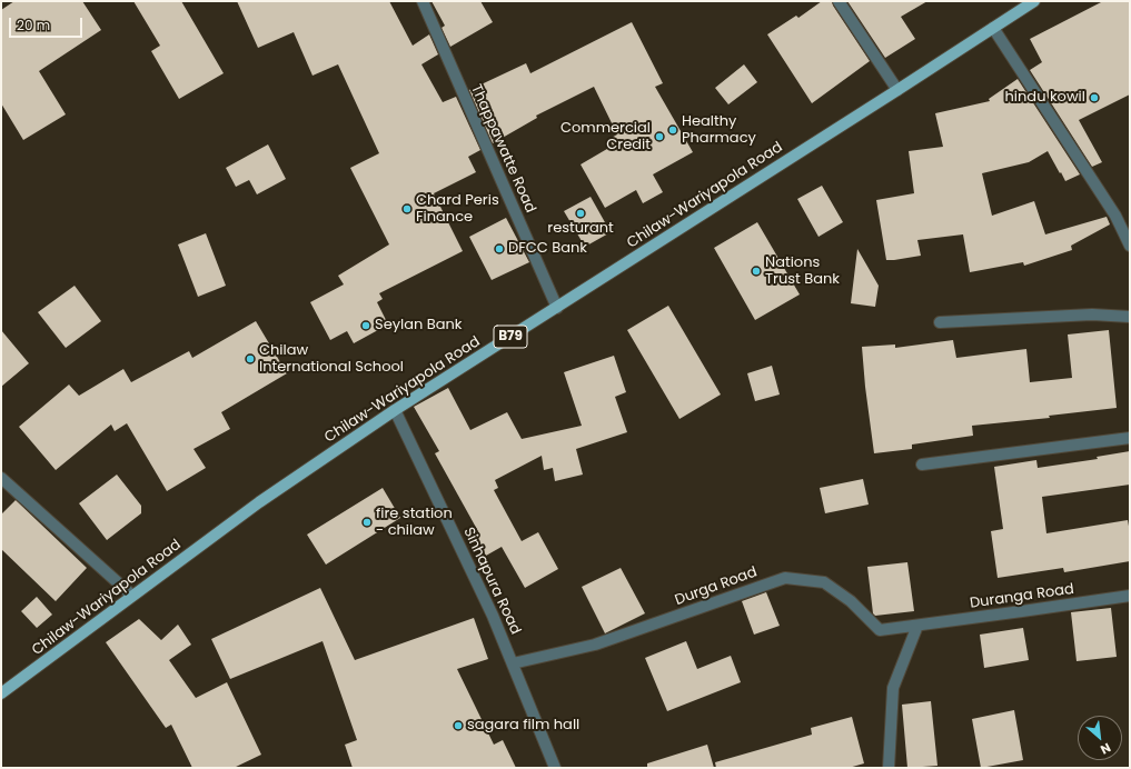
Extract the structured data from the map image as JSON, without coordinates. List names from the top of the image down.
{
  "streets": {
    "main road": ["Chilaw-Wariyapola Road", "B79"],
    "street": [
      "Thappawatte Road",
      "Sinhapura Road",
      "Durga Road",
      "Duranga Road"
    ]
  },
  "crossings": [
    ["Thappawatte Road", "Chilaw-Wariyapola Road"],
    ["Chilaw-Wariyapola Road", "Sinhapura Road"],
    ["Sinhapura Road", "Durga Road"],
    ["Durga Road", "Duranga Road"]
  ],
  "places": [
    "hindu kowil",
    "Healthy Pharmacy",
    "Commercial Credit",
    "Chard Peris Finance",
    "resturant",
    "DFCC Bank",
    "Nations Trust Bank",
    "Seylan Bank",
    "Chilaw International School",
    "fire station - chilaw",
    "sagara film hall"
  ],
  "scale_bar": "20 m",
  "north": "bottom right"
}
